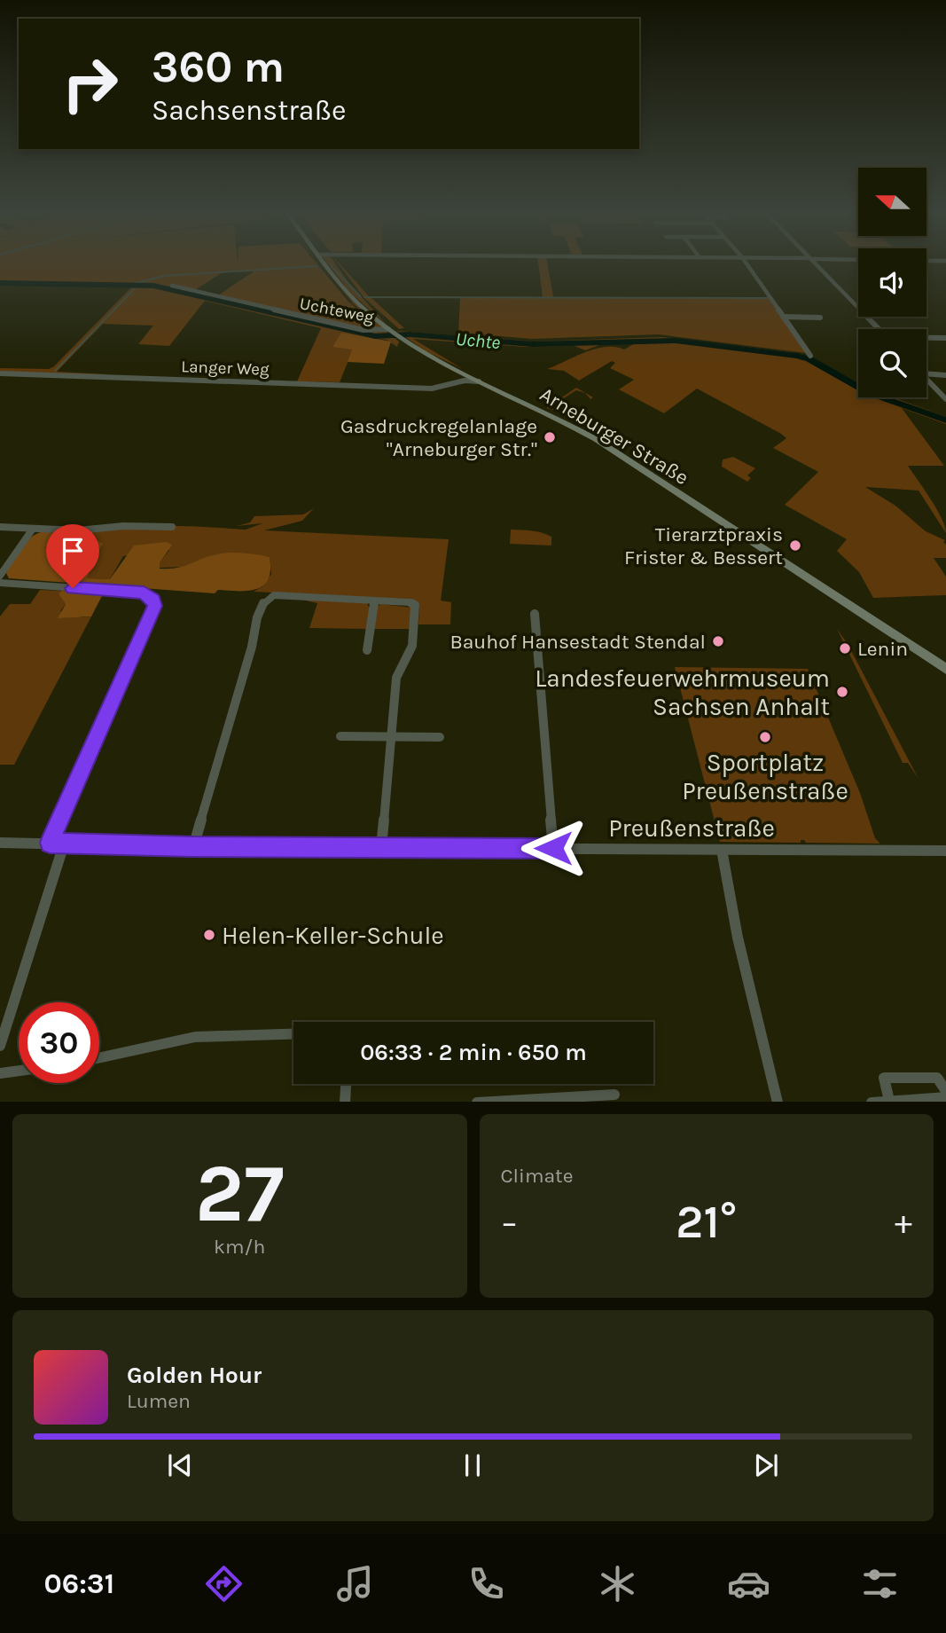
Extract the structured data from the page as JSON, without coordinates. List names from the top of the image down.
{
  "streets": {
    "main road": ["Arneburger Straße"],
    "street": ["Uchteweg", "Langer Weg", "Preußenstraße"]
  },
  "crossings": [
    ["Uchteweg", "Arneburger Straße"],
    ["Langer Weg", "Arneburger Straße"]
  ],
  "water": ["Uchte"],
  "places": [
    "Gasdruckregelanlage \"Arneburger Str.\"",
    "Tierarztpraxis Frister & Bessert",
    "Bauhof Hansestadt Stendal",
    "Lenin",
    "Landesfeuerwehrmuseum Sachsen Anhalt",
    "Sportplatz Preußenstraße",
    "Helen-Keller-Schule"
  ],
  "north": "left",
  "page": {
    "turn": ["360 m", "Sachsenstraße"],
    "limit": "30",
    "trip": "06:33 · 2 min · 650 m",
    "tile": [
      ["27", "km/h"],
      "Climate"
    ],
    "heat": ["−", "21°", "+"],
    "song": ["Golden Hour", "Lumen"],
    "tabs": "06:31"
  }
}
